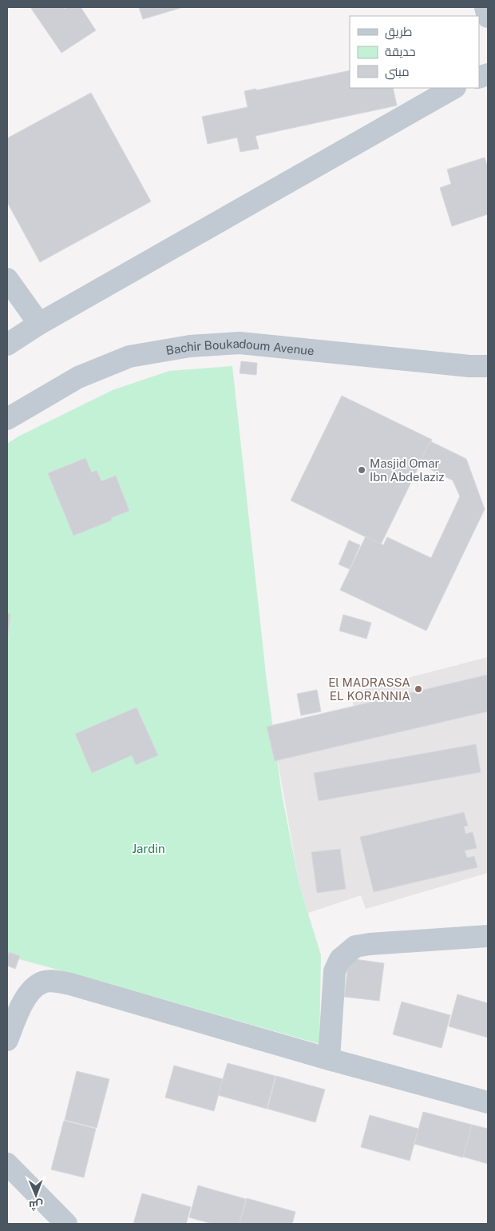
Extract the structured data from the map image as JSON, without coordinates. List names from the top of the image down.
{
  "streets": {
    "street": ["Bachir Boukadoum Avenue"]
  },
  "parks": ["Jardin"],
  "places": ["Masjid Omar Ibn Abdelaziz", "El MADRASSA EL KORANNIA"],
  "legend": ["طريق", "حديقة", "مبنى"],
  "north": "bottom"
}
